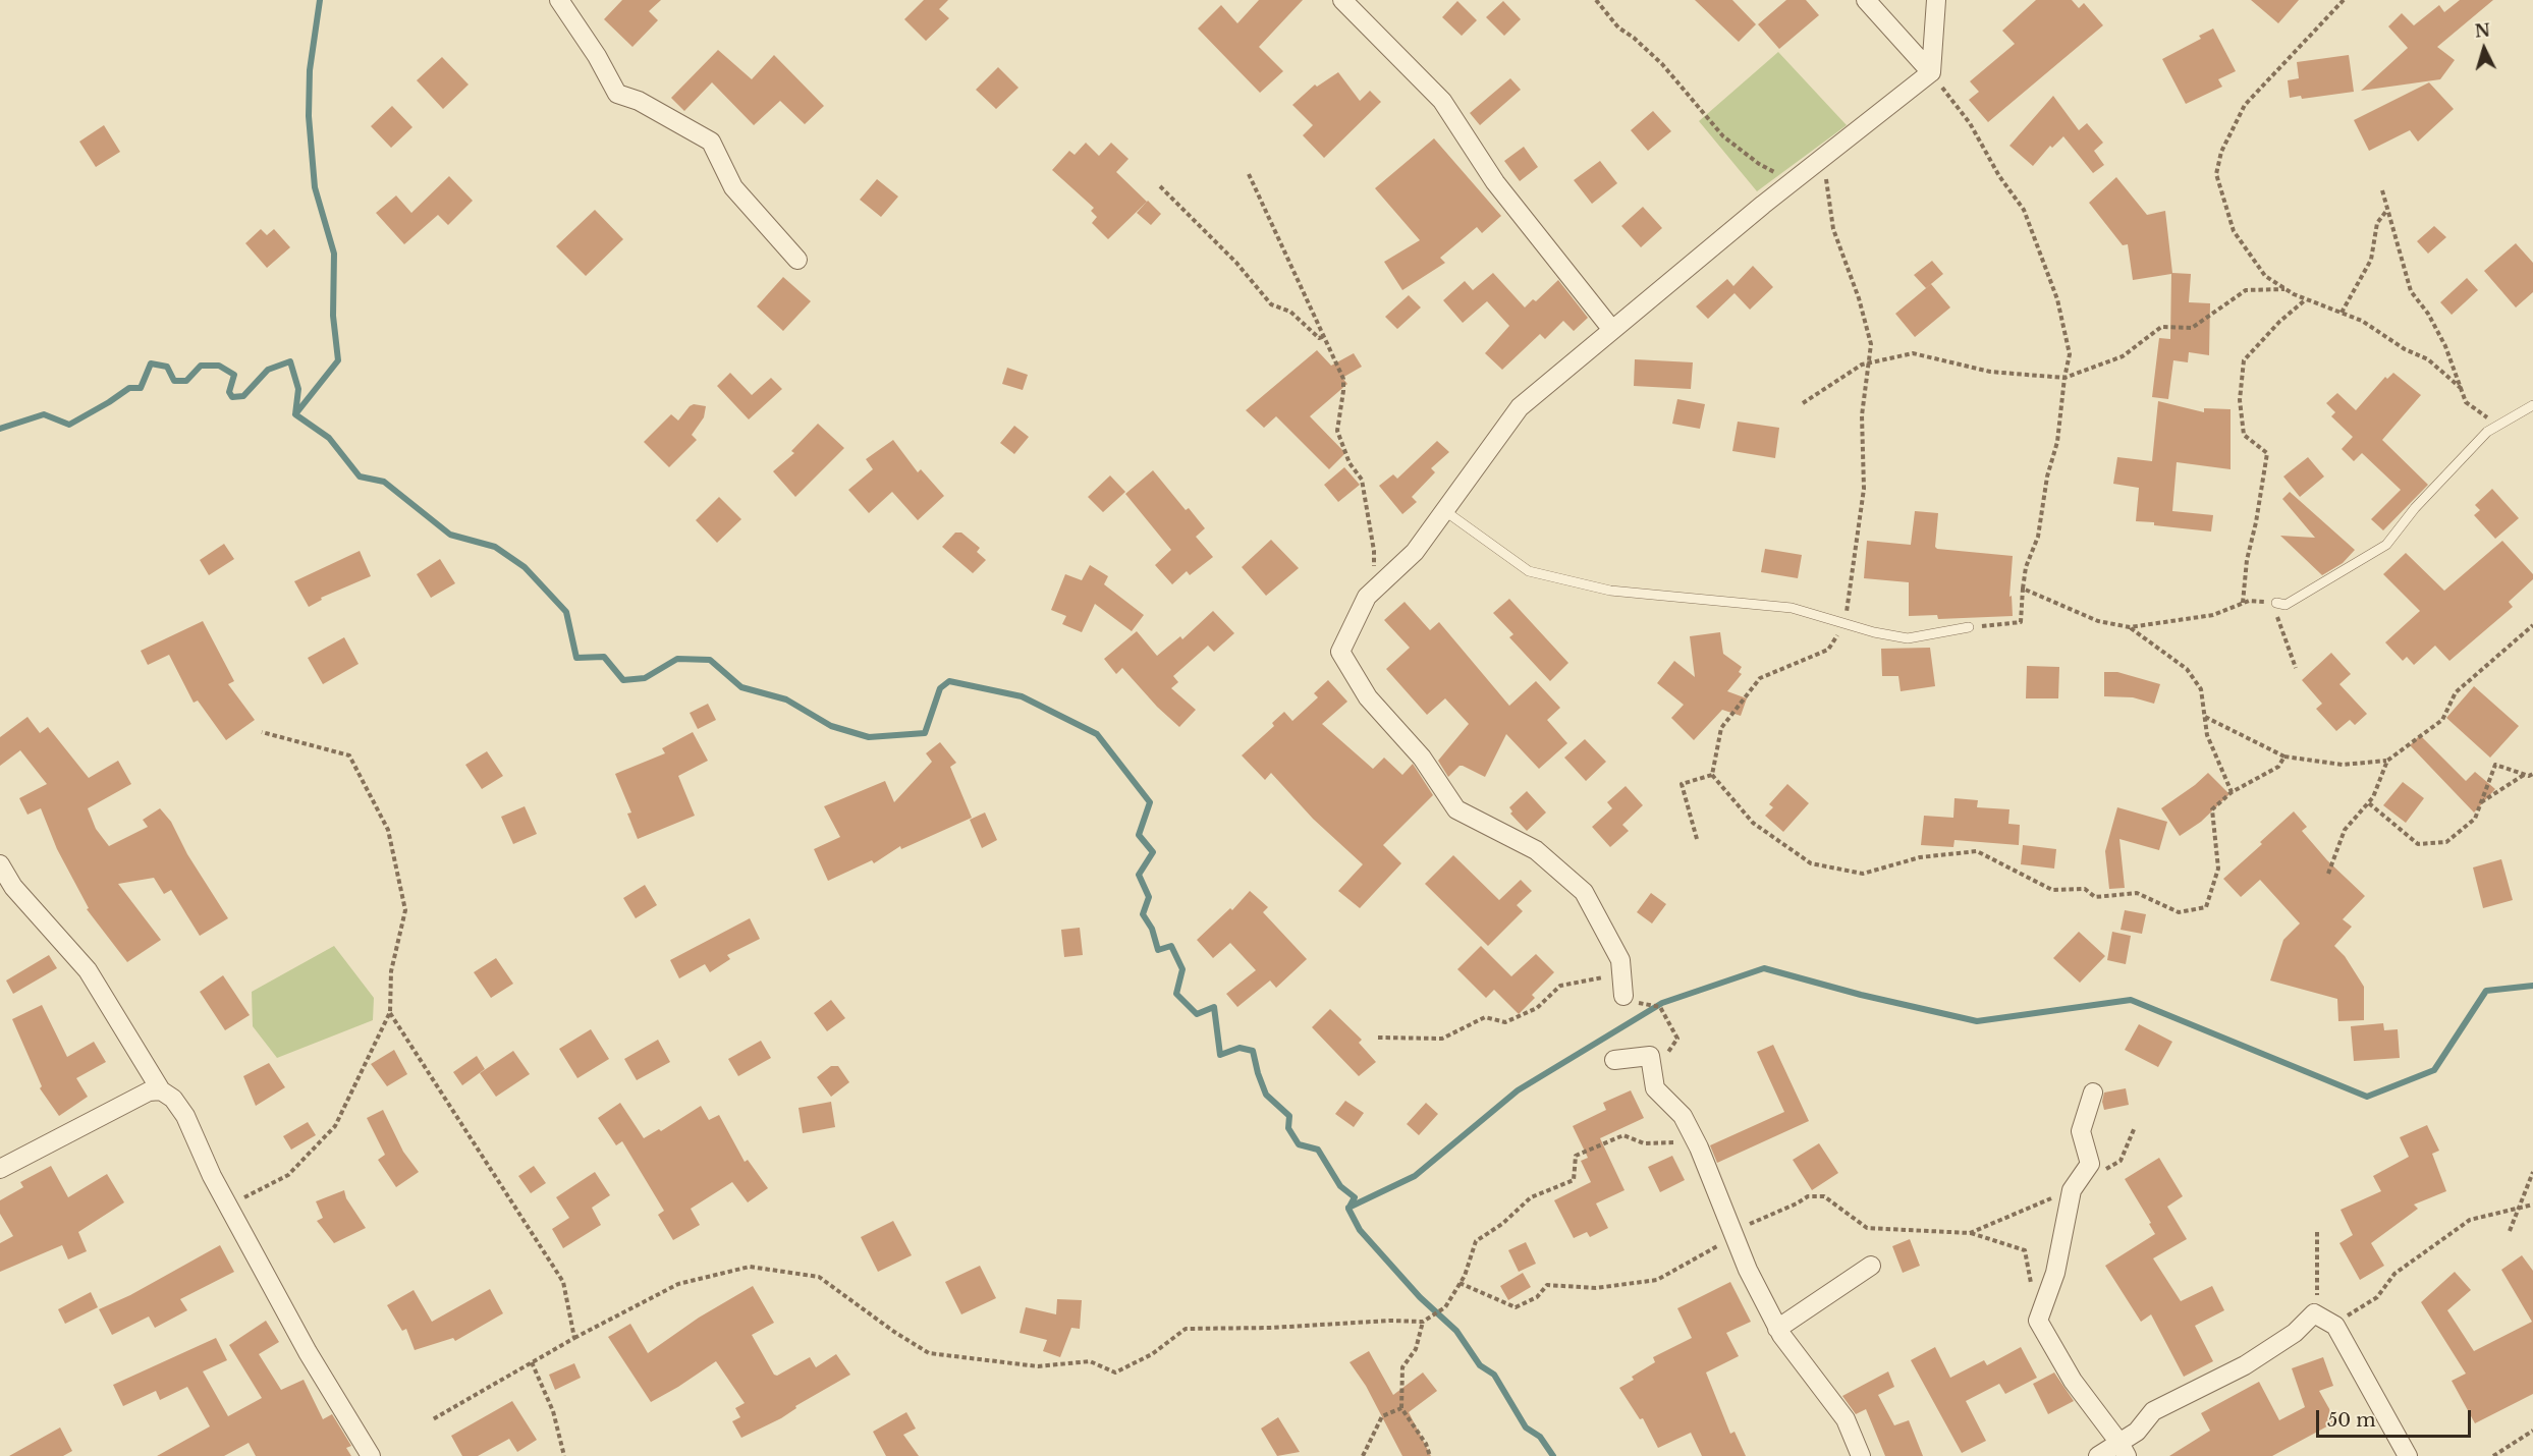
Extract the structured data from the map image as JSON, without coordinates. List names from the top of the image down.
{
  "scale_bar": "50 m",
  "north": "top"
}
